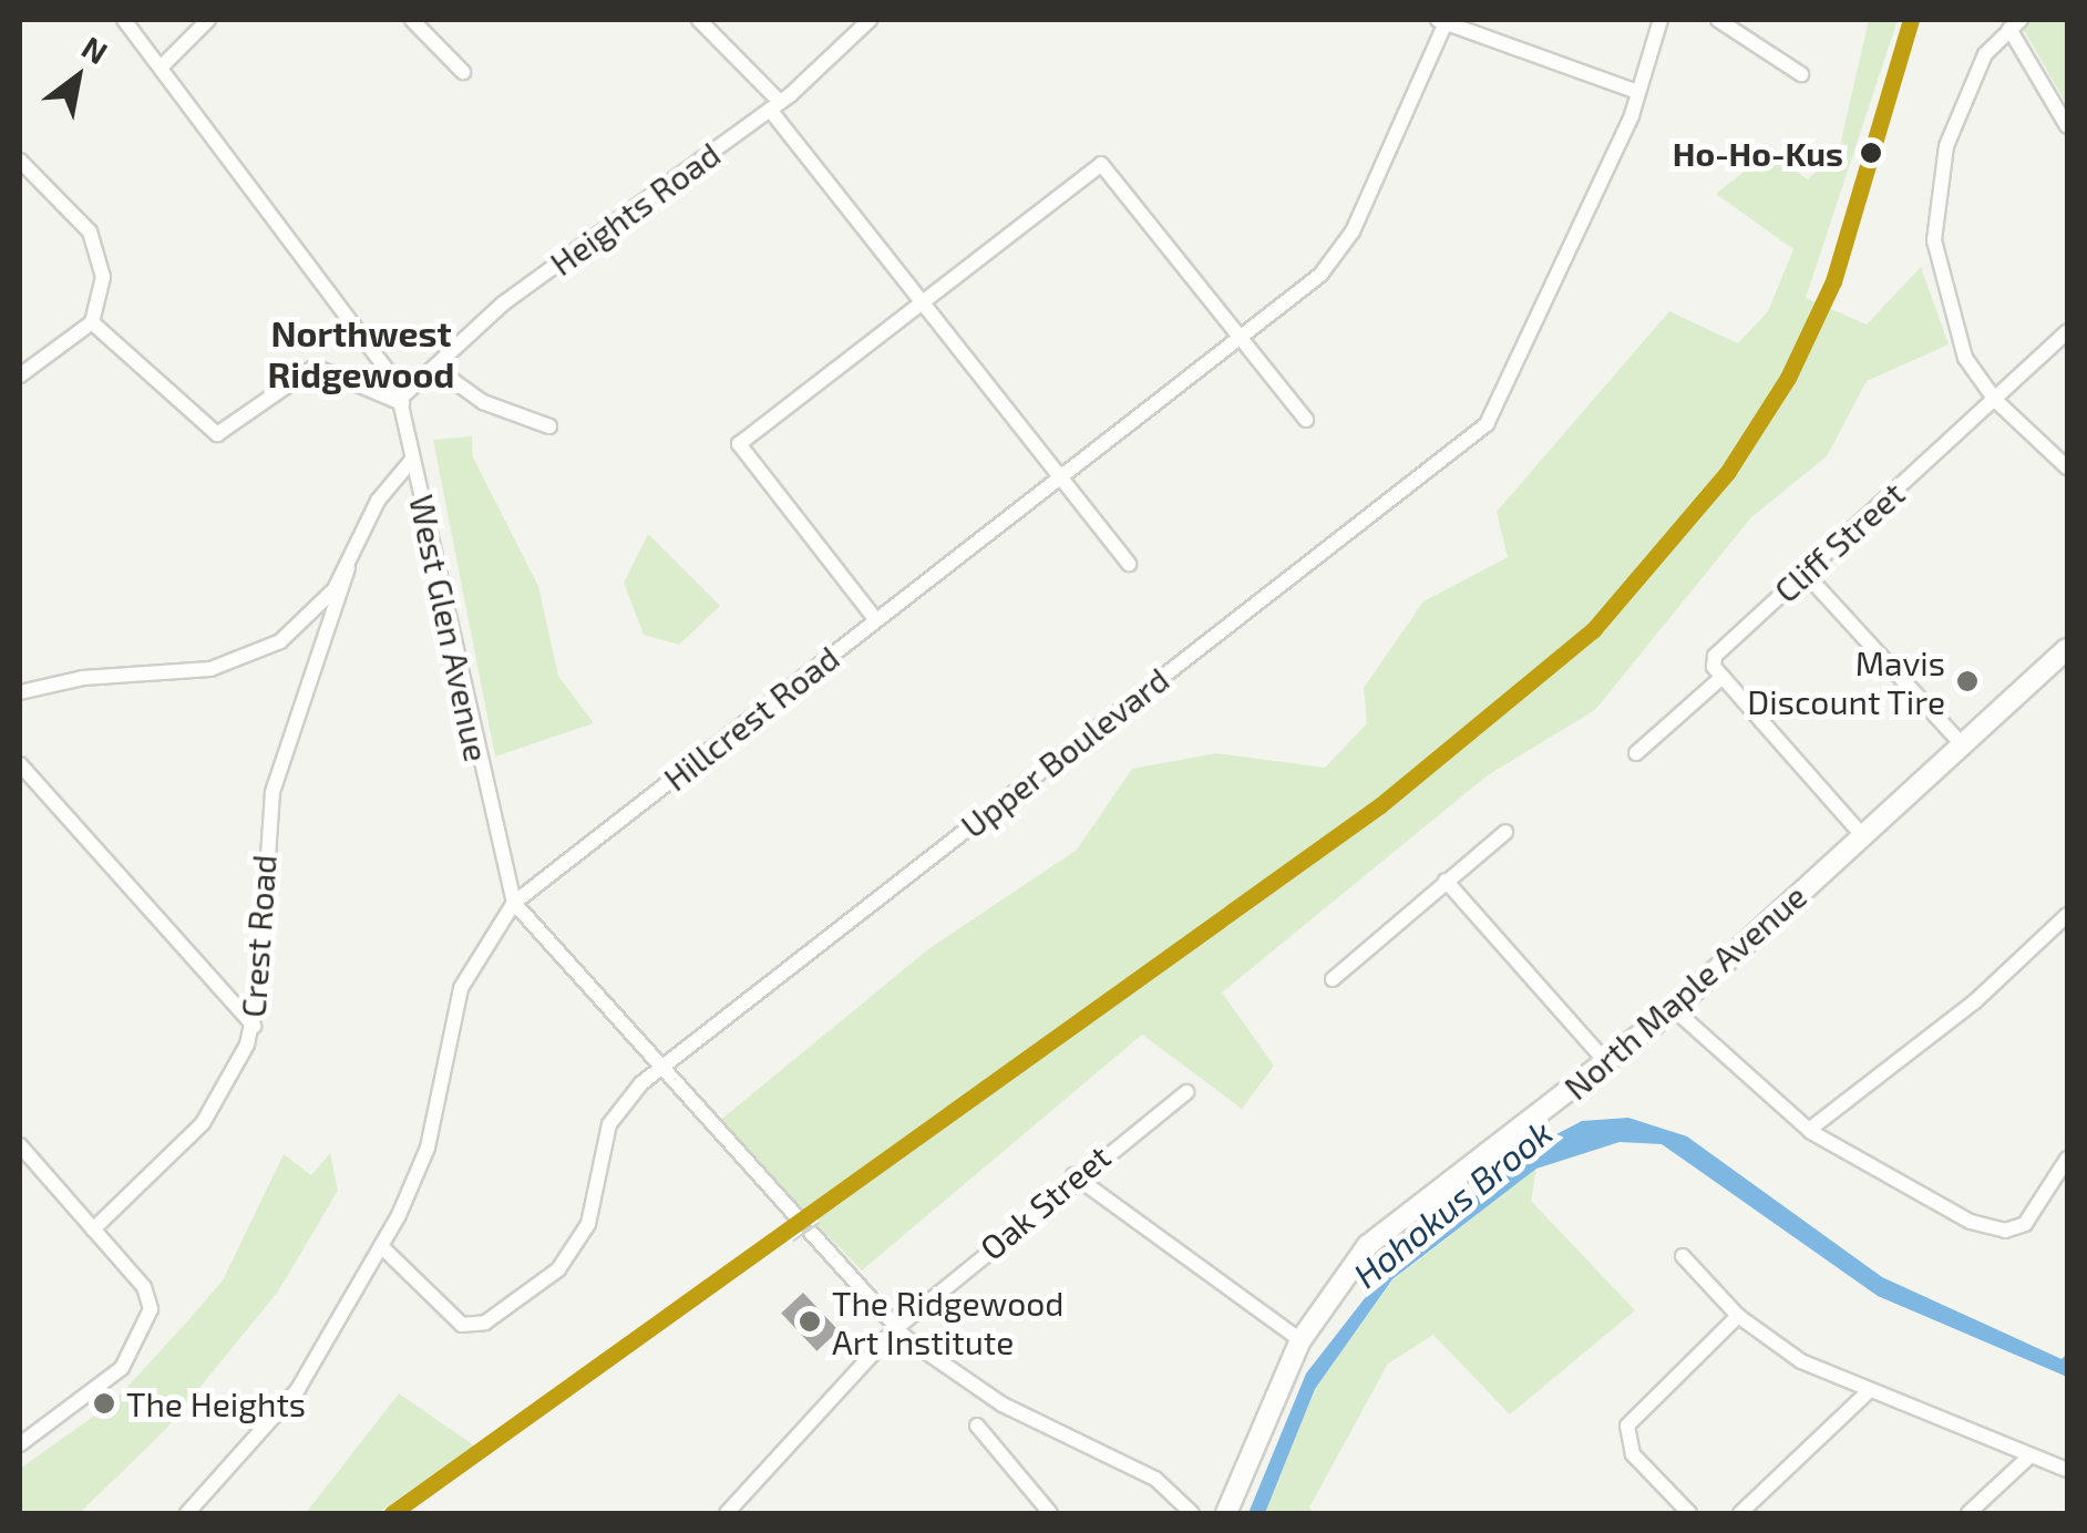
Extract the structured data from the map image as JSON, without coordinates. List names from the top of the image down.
{
  "streets": {
    "main road": ["North Maple Avenue"],
    "street": [
      "Heights Road",
      "Cliff Street",
      "West Glen Avenue",
      "Hillcrest Road",
      "Upper Boulevard",
      "Crest Road",
      "Oak Street"
    ]
  },
  "crossings": [
    ["Heights Road", "West Glen Avenue"],
    ["West Glen Avenue", "Hillcrest Road"],
    ["West Glen Avenue", "Upper Boulevard"],
    ["West Glen Avenue", "Oak Street"],
    ["Hillcrest Road", "Upper Boulevard"]
  ],
  "districts": ["Northwest Ridgewood"],
  "water": ["Hohokus Brook"],
  "places": [
    "Ho-Ho-Kus",
    "Mavis Discount Tire",
    "The Ridgewood Art Institute",
    "The Heights"
  ],
  "north": "top right"
}
